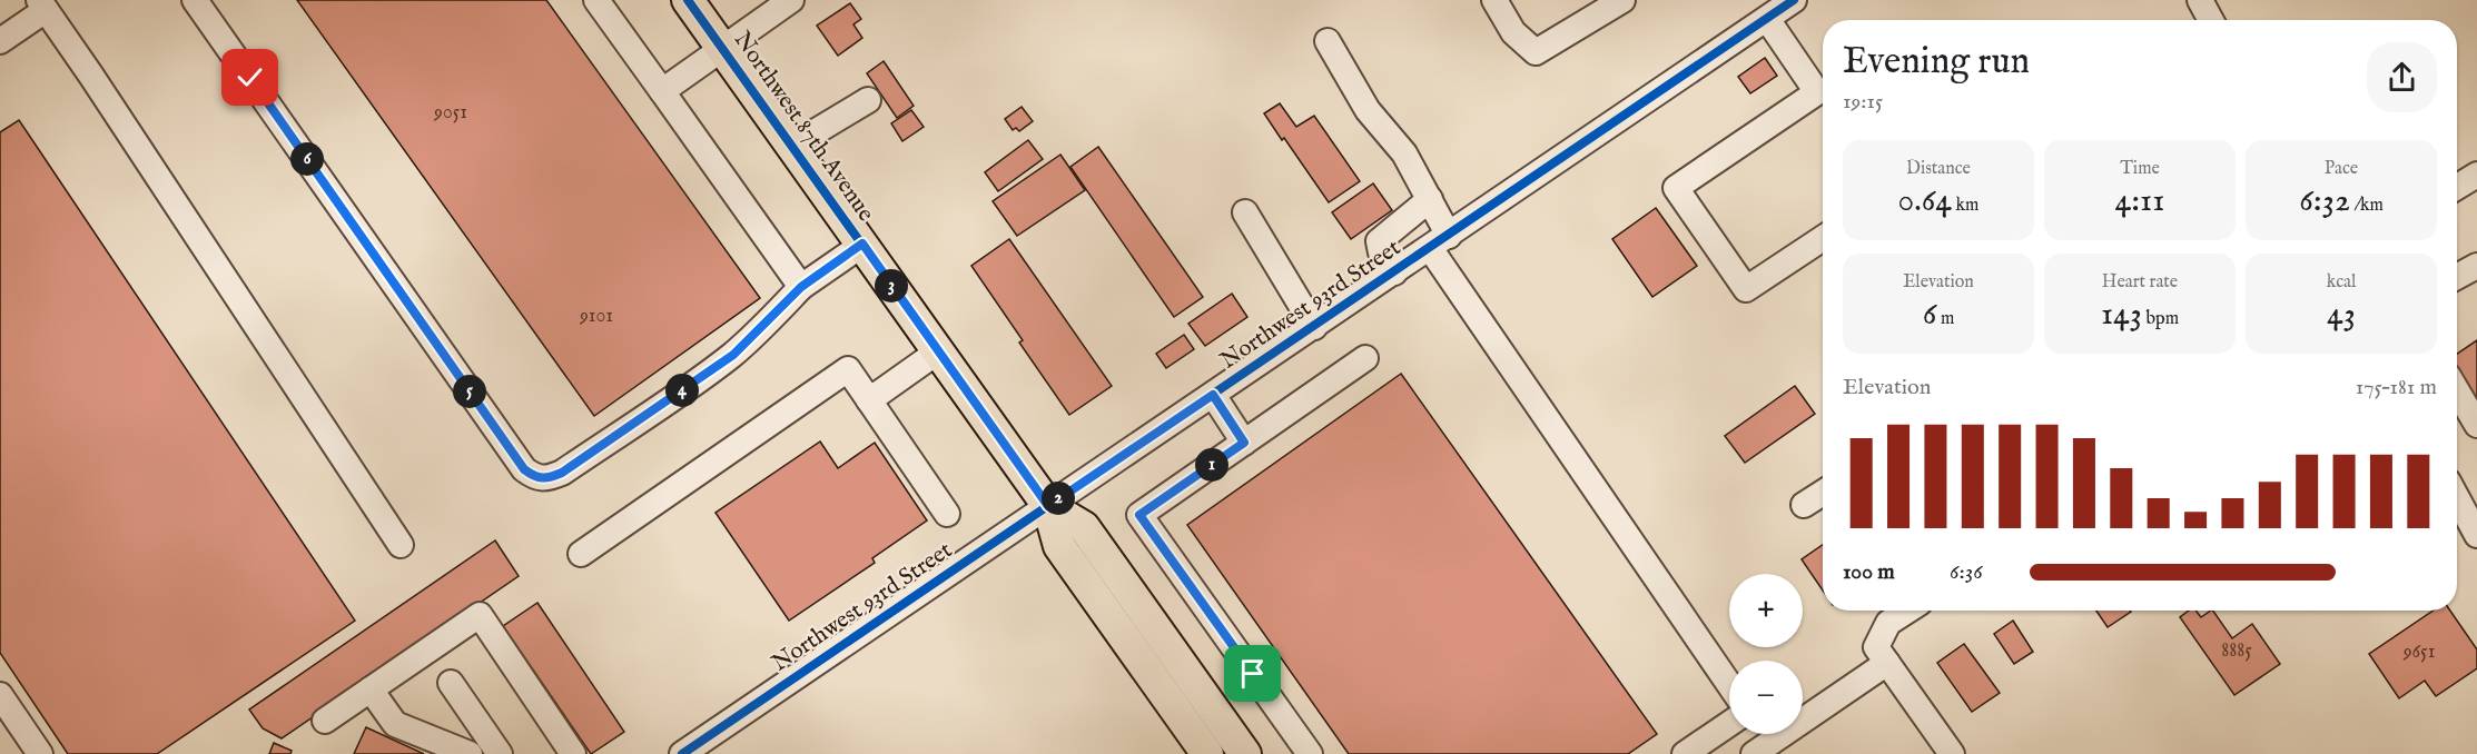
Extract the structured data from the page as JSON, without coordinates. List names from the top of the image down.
{
  "streets": {
    "main road": ["Northwest 87th Avenue"],
    "street": ["Northwest 93rd Street"]
  },
  "crossings": [
    ["Northwest 87th Avenue", "Northwest 93rd Street"]
  ],
  "house_numbers": [
    "9051",
    "9101",
    "8885",
    "9651"
  ],
  "page": {
    "heading": ["Evening run", "19:15"],
    "stats": [
      ["Distance", "0.64 km"],
      ["Time", "4:11"],
      ["Pace", "6:32 /km"],
      ["Elevation", "6 m"],
      ["Heart rate", "143 bpm"],
      ["kcal", "43"]
    ],
    "pins": [
      "6",
      "3",
      "4",
      "5",
      "1",
      "2"
    ],
    "chart": ["Elevation", "175–181 m"],
    "list": [
      {
        "name": "100 m",
        "note": "6:36"
      }
    ],
    "map_buttons": ["+", "−"]
  }
}
